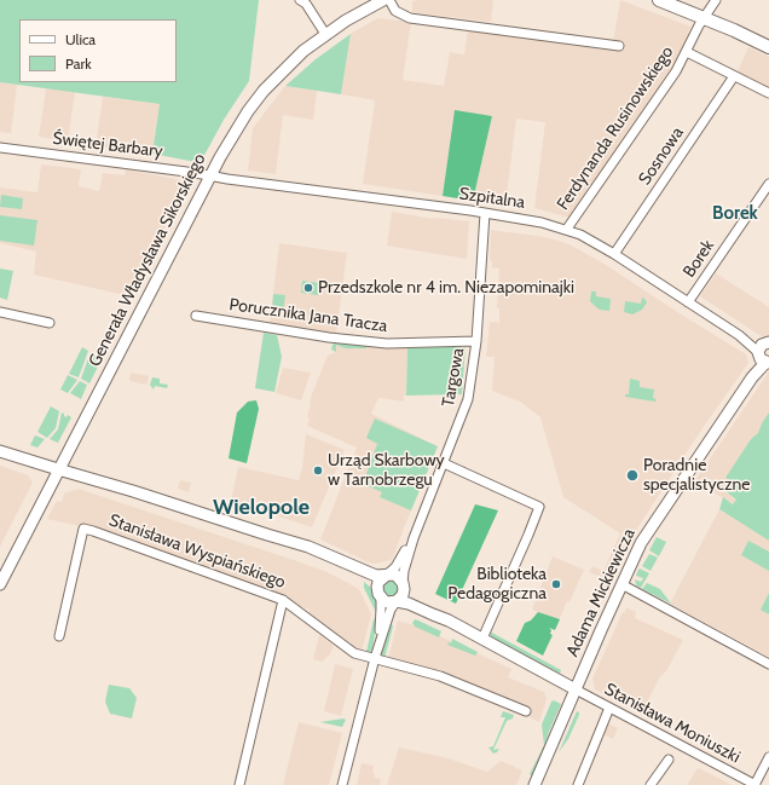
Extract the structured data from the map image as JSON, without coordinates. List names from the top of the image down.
{
  "streets": {
    "street": [
      "Ferdynanda Rusinowskiego",
      "Świętej Barbary",
      "Sosnowa",
      "Szpitalna",
      "Borek",
      "Generała Władysława Sikorskiego",
      "Porucznika Jana Tracza",
      "Targowa",
      "Stanisława Wyspiańskiego",
      "Adama Mickiewicza",
      "Stanisława Moniuszki"
    ]
  },
  "crossings": [
    ["Ferdynanda Rusinowskiego", "Szpitalna"],
    ["Świętej Barbary", "Szpitalna"],
    ["Świętej Barbary", "Generała Władysława Sikorskiego"],
    ["Sosnowa", "Szpitalna"],
    ["Szpitalna", "Borek"],
    ["Szpitalna", "Generała Władysława Sikorskiego"],
    ["Szpitalna", "Targowa"],
    ["Szpitalna", "Adama Mickiewicza"],
    ["Generała Władysława Sikorskiego", "Stanisława Wyspiańskiego"],
    ["Porucznika Jana Tracza", "Targowa"],
    ["Targowa", "Stanisława Wyspiańskiego"],
    ["Adama Mickiewicza", "Stanisława Moniuszki"]
  ],
  "districts": ["Borek", "Wielopole"],
  "places": [
    "Przedszkole nr 4 im. Niezapominajki",
    "Urząd Skarbowy w Tarnobrzegu",
    "Poradnie specjalistyczne",
    "Biblioteka Pedagogiczna"
  ],
  "legend": ["Ulica", "Park"]
}
